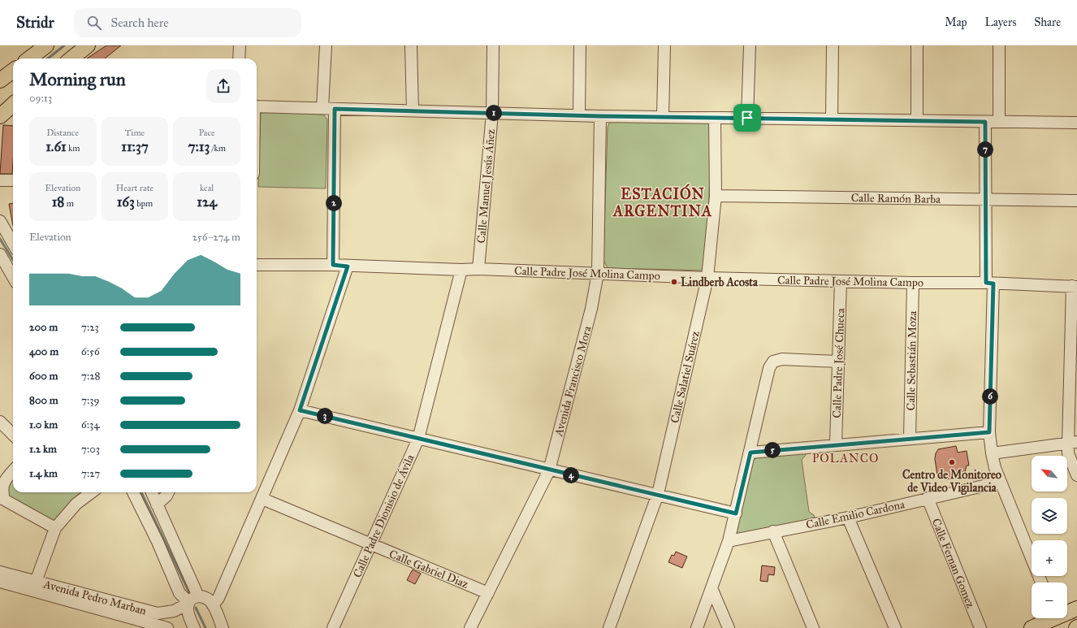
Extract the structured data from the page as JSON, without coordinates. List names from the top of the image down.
{
  "streets": {
    "street": [
      "Calle Manuel Jesús Áñez",
      "Calle Ramón Barba",
      "Calle Padre José Molina Campo",
      "Calle Sebastián Moza",
      "Calle Padre José Chueca",
      "Calle Salatiel Suárez",
      "Avenida Francisco Mora",
      "Calle Emilio Cardona",
      "Calle Padre Dionisio de Ávila",
      "Calle Fernan Gomez",
      "Calle Gabriel Diaz",
      "Avenida Pedro Marban"
    ]
  },
  "crossings": [
    ["Calle Manuel Jesús Áñez", "Calle Padre José Molina Campo"],
    ["Calle Ramón Barba", "Calle Salatiel Suárez"],
    ["Calle Padre José Molina Campo", "Calle Sebastián Moza"],
    ["Calle Padre José Molina Campo", "Calle Padre José Chueca"],
    ["Calle Padre José Molina Campo", "Calle Salatiel Suárez"],
    ["Calle Padre José Molina Campo", "Avenida Francisco Mora"],
    ["Calle Padre José Molina Campo", "Calle Padre Dionisio de Ávila"],
    ["Avenida Francisco Mora", "Calle Gabriel Diaz"],
    ["Calle Emilio Cardona", "Calle Fernan Gomez"],
    ["Calle Padre Dionisio de Ávila", "Calle Gabriel Diaz"]
  ],
  "districts": ["ESTACIÓN ARGENTINA", "POLANCO"],
  "places": ["Lindberb Acosta", "Centro de Monitoreo de Video Vigilancia"],
  "north": "top left",
  "page": {
    "header": "Stridr",
    "search": "Search here",
    "nav": ["Map", "Layers", "Share"],
    "heading": ["Morning run", "09:13"],
    "pins": [
      "1",
      "7",
      "2",
      "6",
      "3",
      "5",
      "4"
    ],
    "stats": [
      ["Distance", "1.61 km"],
      ["Time", "11:37"],
      ["Pace", "7:13 /km"],
      ["Elevation", "18 m"],
      ["Heart rate", "163 bpm"],
      ["kcal", "124"]
    ],
    "chart": ["Elevation", "256–274 m"],
    "list": [
      {
        "name": "200 m",
        "note": "7:23"
      },
      {
        "name": "400 m",
        "note": "6:56"
      },
      {
        "name": "600 m",
        "note": "7:28"
      },
      {
        "name": "800 m",
        "note": "7:39"
      },
      {
        "name": "1.0 km",
        "note": "6:34"
      },
      {
        "name": "1.2 km",
        "note": "7:03"
      },
      {
        "name": "1.4 km",
        "note": "7:27"
      }
    ],
    "map_buttons": ["+", "−"]
  }
}
